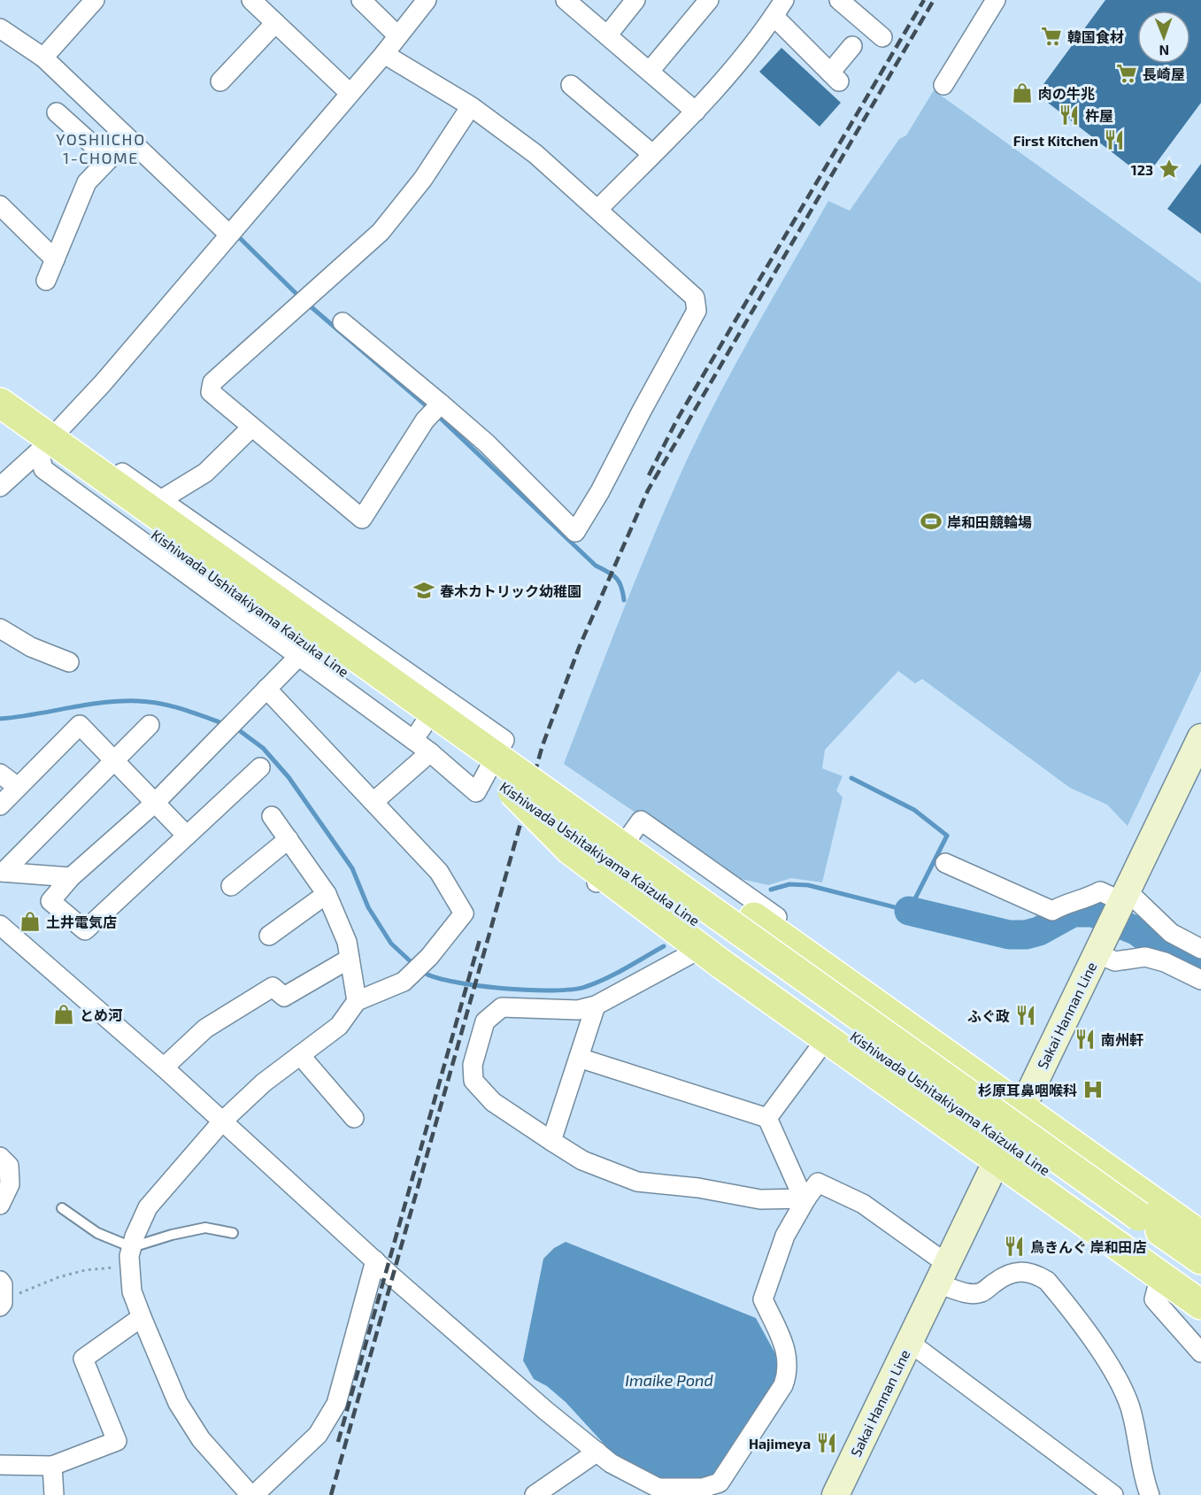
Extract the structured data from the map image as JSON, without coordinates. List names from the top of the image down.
{
  "streets": {
    "main road": ["Kishiwada Ushitakiyama Kaizuka Line", "Sakai Hannan Line"]
  },
  "districts": ["YOSHIICHO 1-CHOME"],
  "water": ["Imaike Pond"],
  "places": {
    "supermarket": ["韓国食材", "長崎屋"],
    "shop": ["肉の牛兆", "土井電気店", "とめ河"],
    "restaurant": [
      "杵屋",
      "First Kitchen",
      "ふぐ政",
      "南州軒",
      "鳥きんぐ 岸和田店",
      "Hajimeya"
    ],
    "place": ["123"],
    "sports": ["岸和田競輪場"],
    "school or university": ["春木カトリック幼稚園"],
    "hospital": ["杉原耳鼻咽喉科"]
  },
  "north": "bottom"
}
